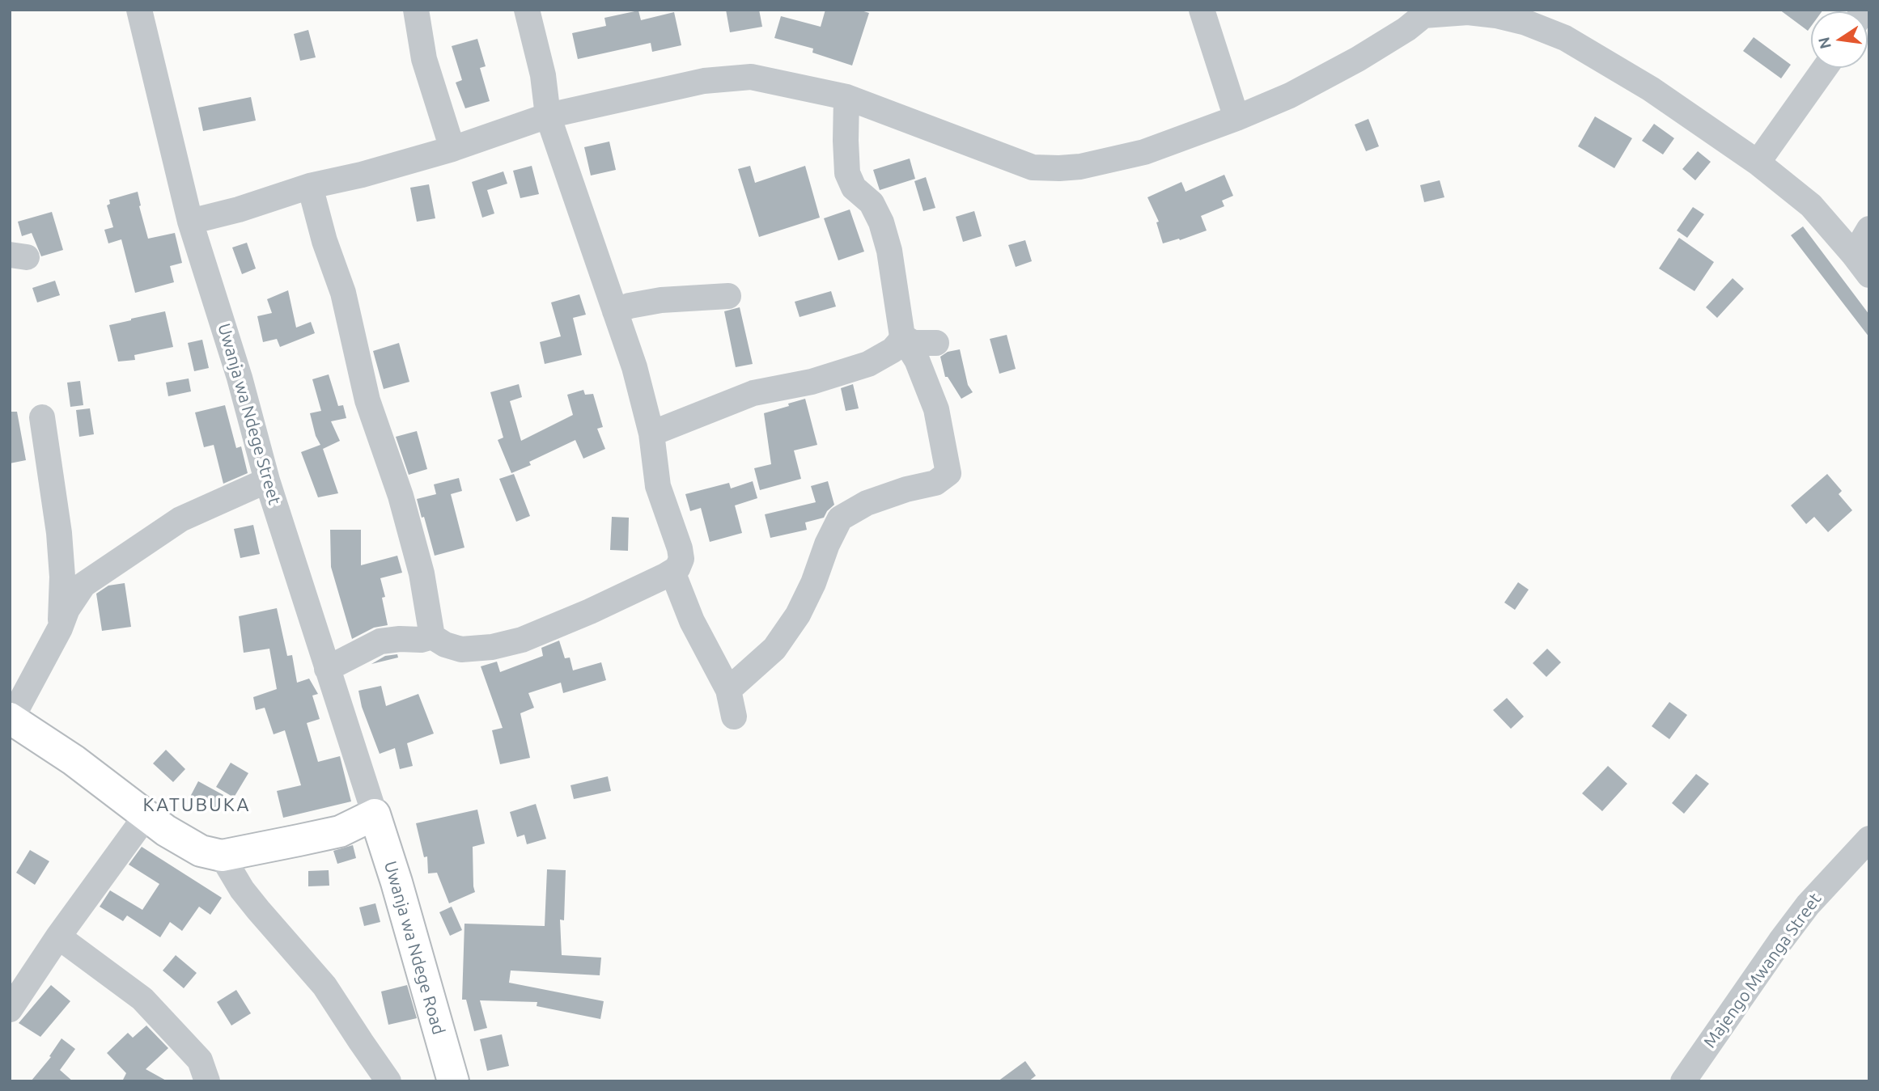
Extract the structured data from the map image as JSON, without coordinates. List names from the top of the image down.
{
  "streets": {
    "main road": ["Uwanja wa Ndege Road"],
    "street": ["Uwanja wa Ndege Street", "Majengo Mwanga Street"]
  },
  "crossings": [
    ["Uwanja wa Ndege Street", "Uwanja wa Ndege Road"]
  ],
  "districts": ["KATUBUKA"],
  "north": "left"
}
